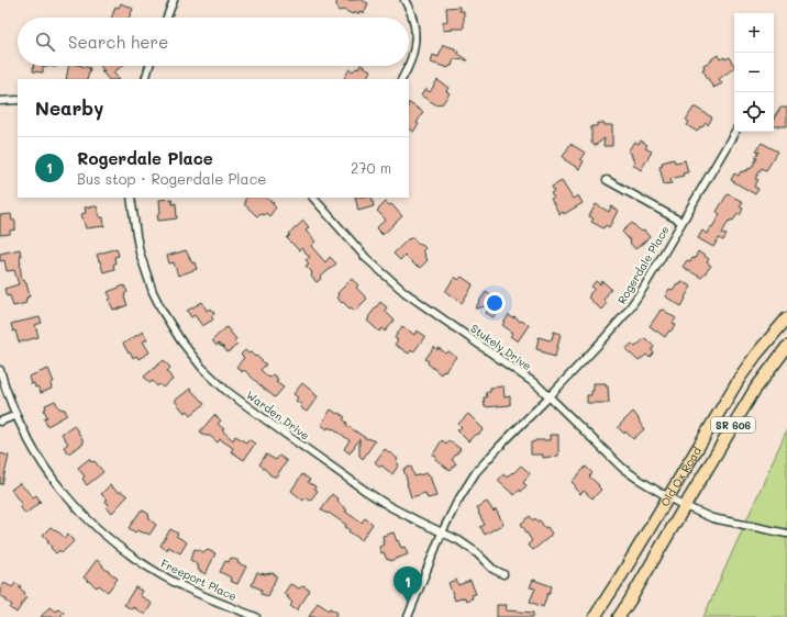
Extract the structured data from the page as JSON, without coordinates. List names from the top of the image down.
{
  "streets": {
    "main road": ["SR 606", "Old Ox Road"],
    "street": [
      "Rogerdale Place",
      "Stukely Drive",
      "Warden Drive",
      "Freeport Place"
    ]
  },
  "crossings": [
    ["Rogerdale Place", "Stukely Drive"],
    ["Rogerdale Place", "Warden Drive"],
    ["Stukely Drive", "Old Ox Road"]
  ],
  "page": {
    "map_buttons": ["+", "−"],
    "search": "Search here",
    "heading": "Nearby",
    "list": [
      {
        "mark": "1",
        "name": "Rogerdale Place",
        "note": "Bus stop · Rogerdale Place",
        "value": "270 m"
      }
    ],
    "pins": "1"
  }
}
